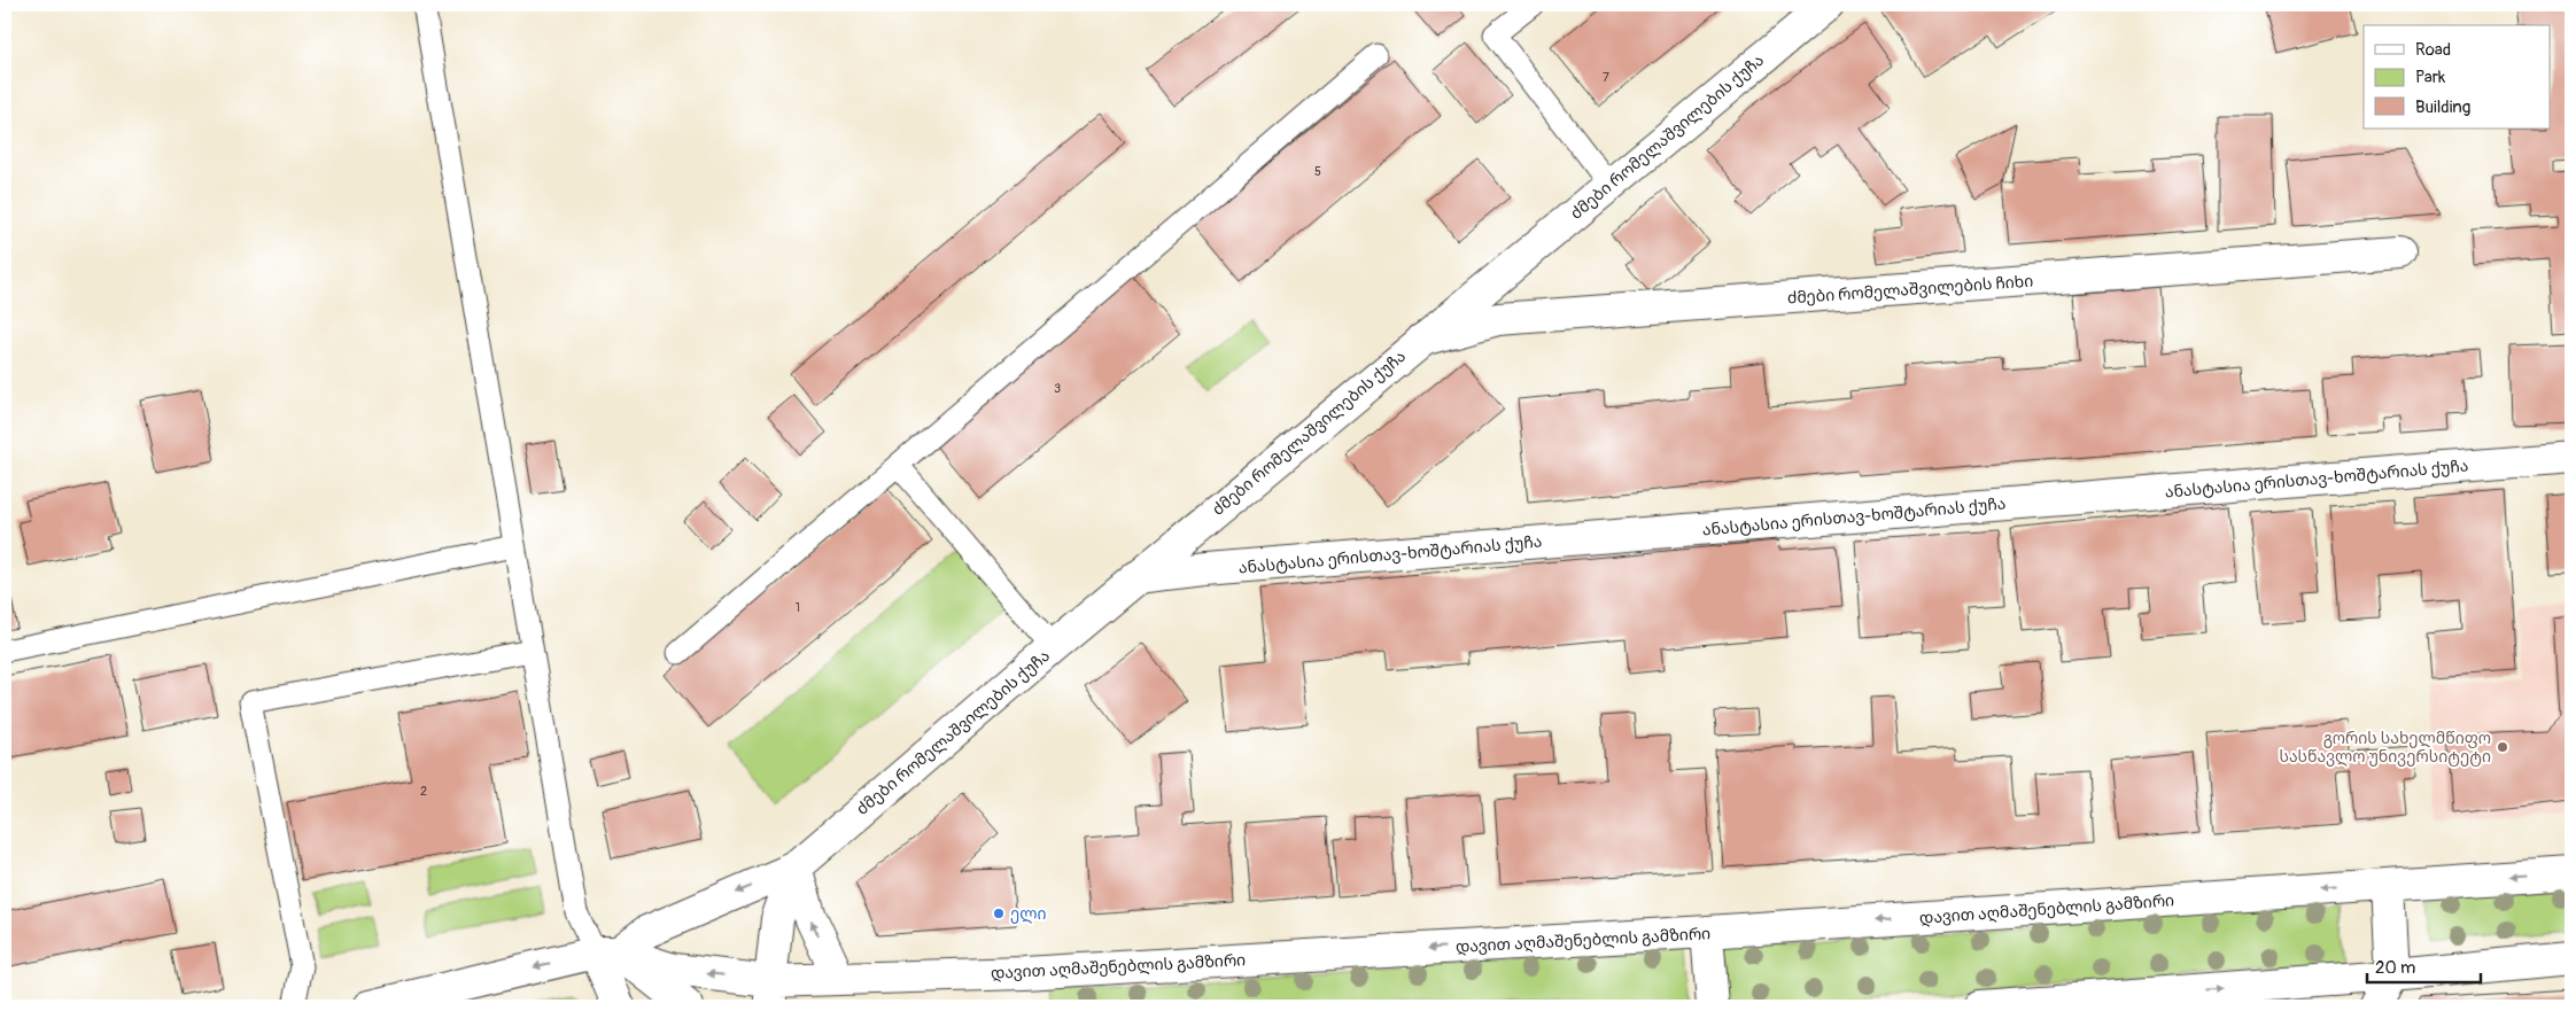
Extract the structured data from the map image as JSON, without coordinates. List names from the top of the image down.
{
  "streets": {
    "street": [
      "ძმები რომელაშვილების ქუჩა",
      "ძმები რომელაშვილების ჩიხი",
      "ანასტასია ერისთავ-ხოშტარიას ქუჩა",
      "დავით აღმაშენებლის გამზირი"
    ]
  },
  "crossings": [
    ["ძმები რომელაშვილების ქუჩა", "ძმები რომელაშვილების ჩიხი"],
    ["ძმები რომელაშვილების ქუჩა", "ანასტასია ერისთავ-ხოშტარიას ქუჩა"],
    ["ძმები რომელაშვილების ქუჩა", "დავით აღმაშენებლის გამზირი"]
  ],
  "places": ["გორის სახელმწიფო სასწავლო უნივერსიტეტი", "ელი"],
  "house_numbers": [
    "7",
    "5",
    "3",
    "1",
    "2"
  ],
  "legend": ["Road", "Park", "Building"],
  "scale_bar": "20 m"
}
